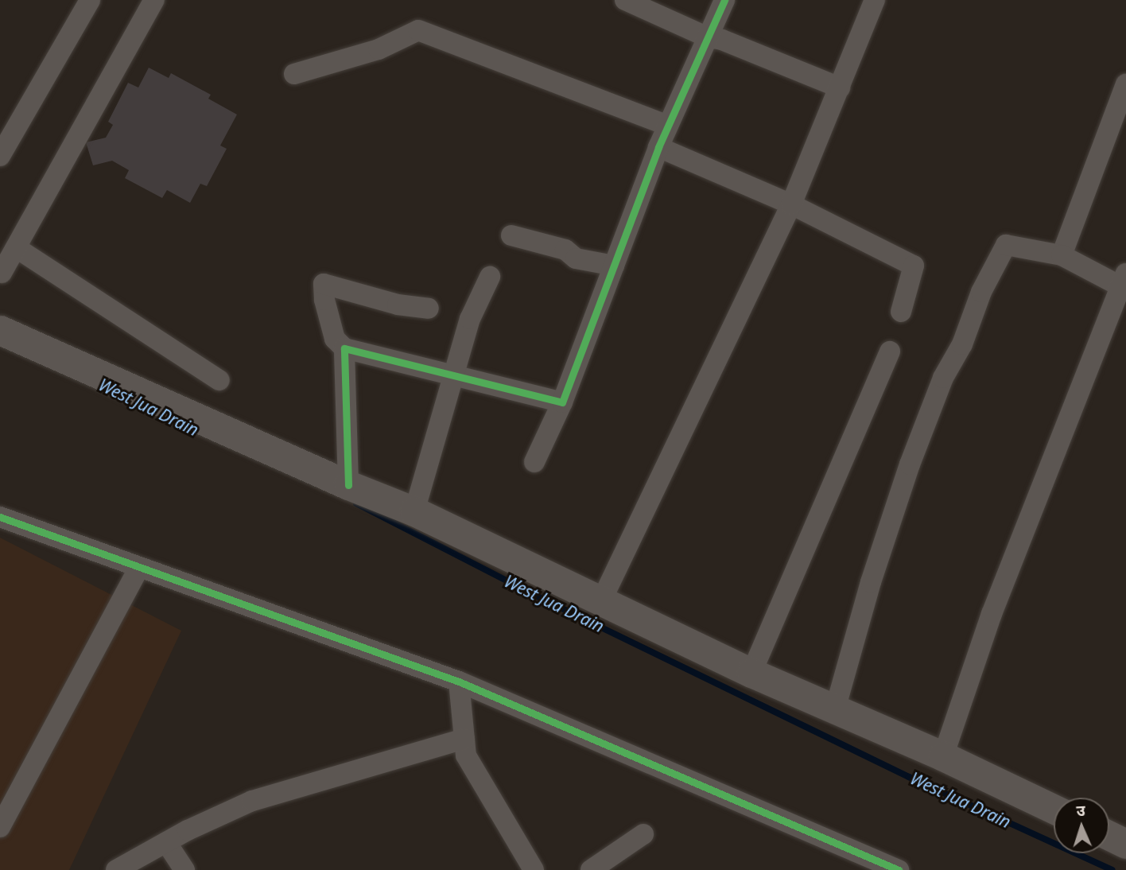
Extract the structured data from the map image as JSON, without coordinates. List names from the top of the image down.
{
  "water": ["West Jua Drain"],
  "north": "top"
}
